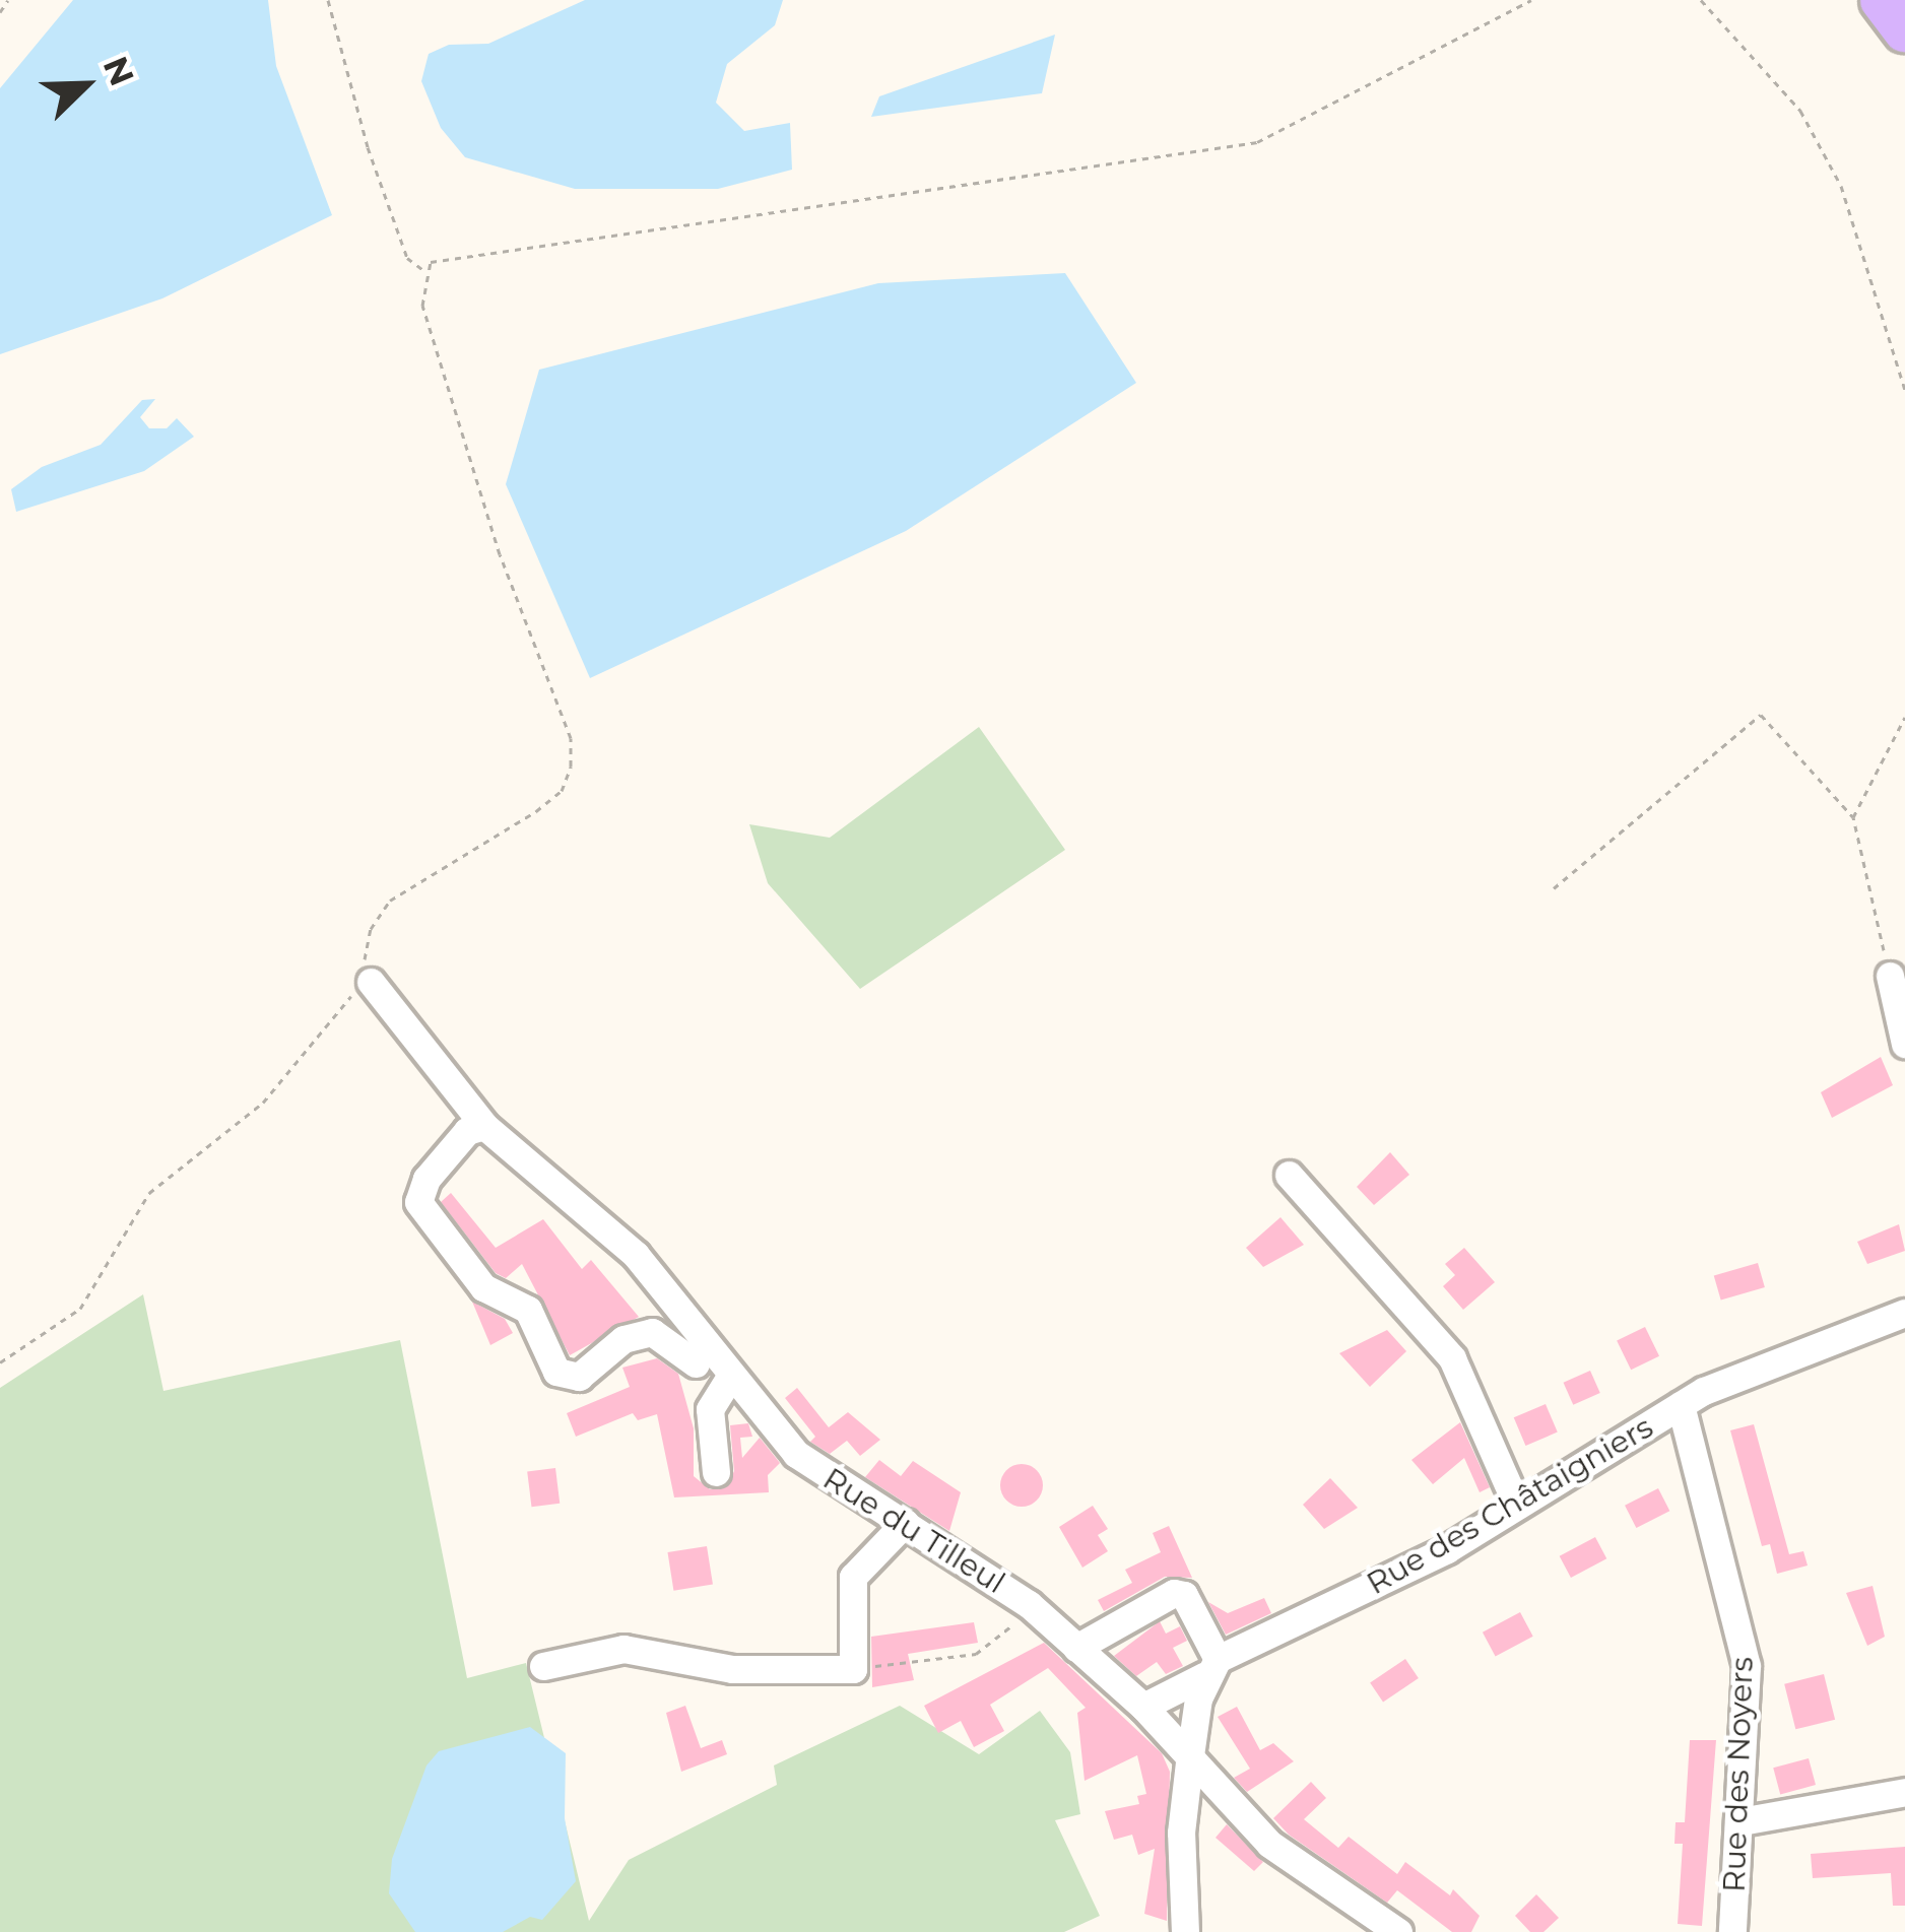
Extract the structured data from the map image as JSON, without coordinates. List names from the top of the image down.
{
  "streets": {
    "street": ["Rue des Châtaigniers", "Rue du Tilleul", "Rue des Noyers"]
  },
  "crossings": [
    ["Rue des Châtaigniers", "Rue du Tilleul"],
    ["Rue des Châtaigniers", "Rue des Noyers"]
  ],
  "north": "top right"
}
